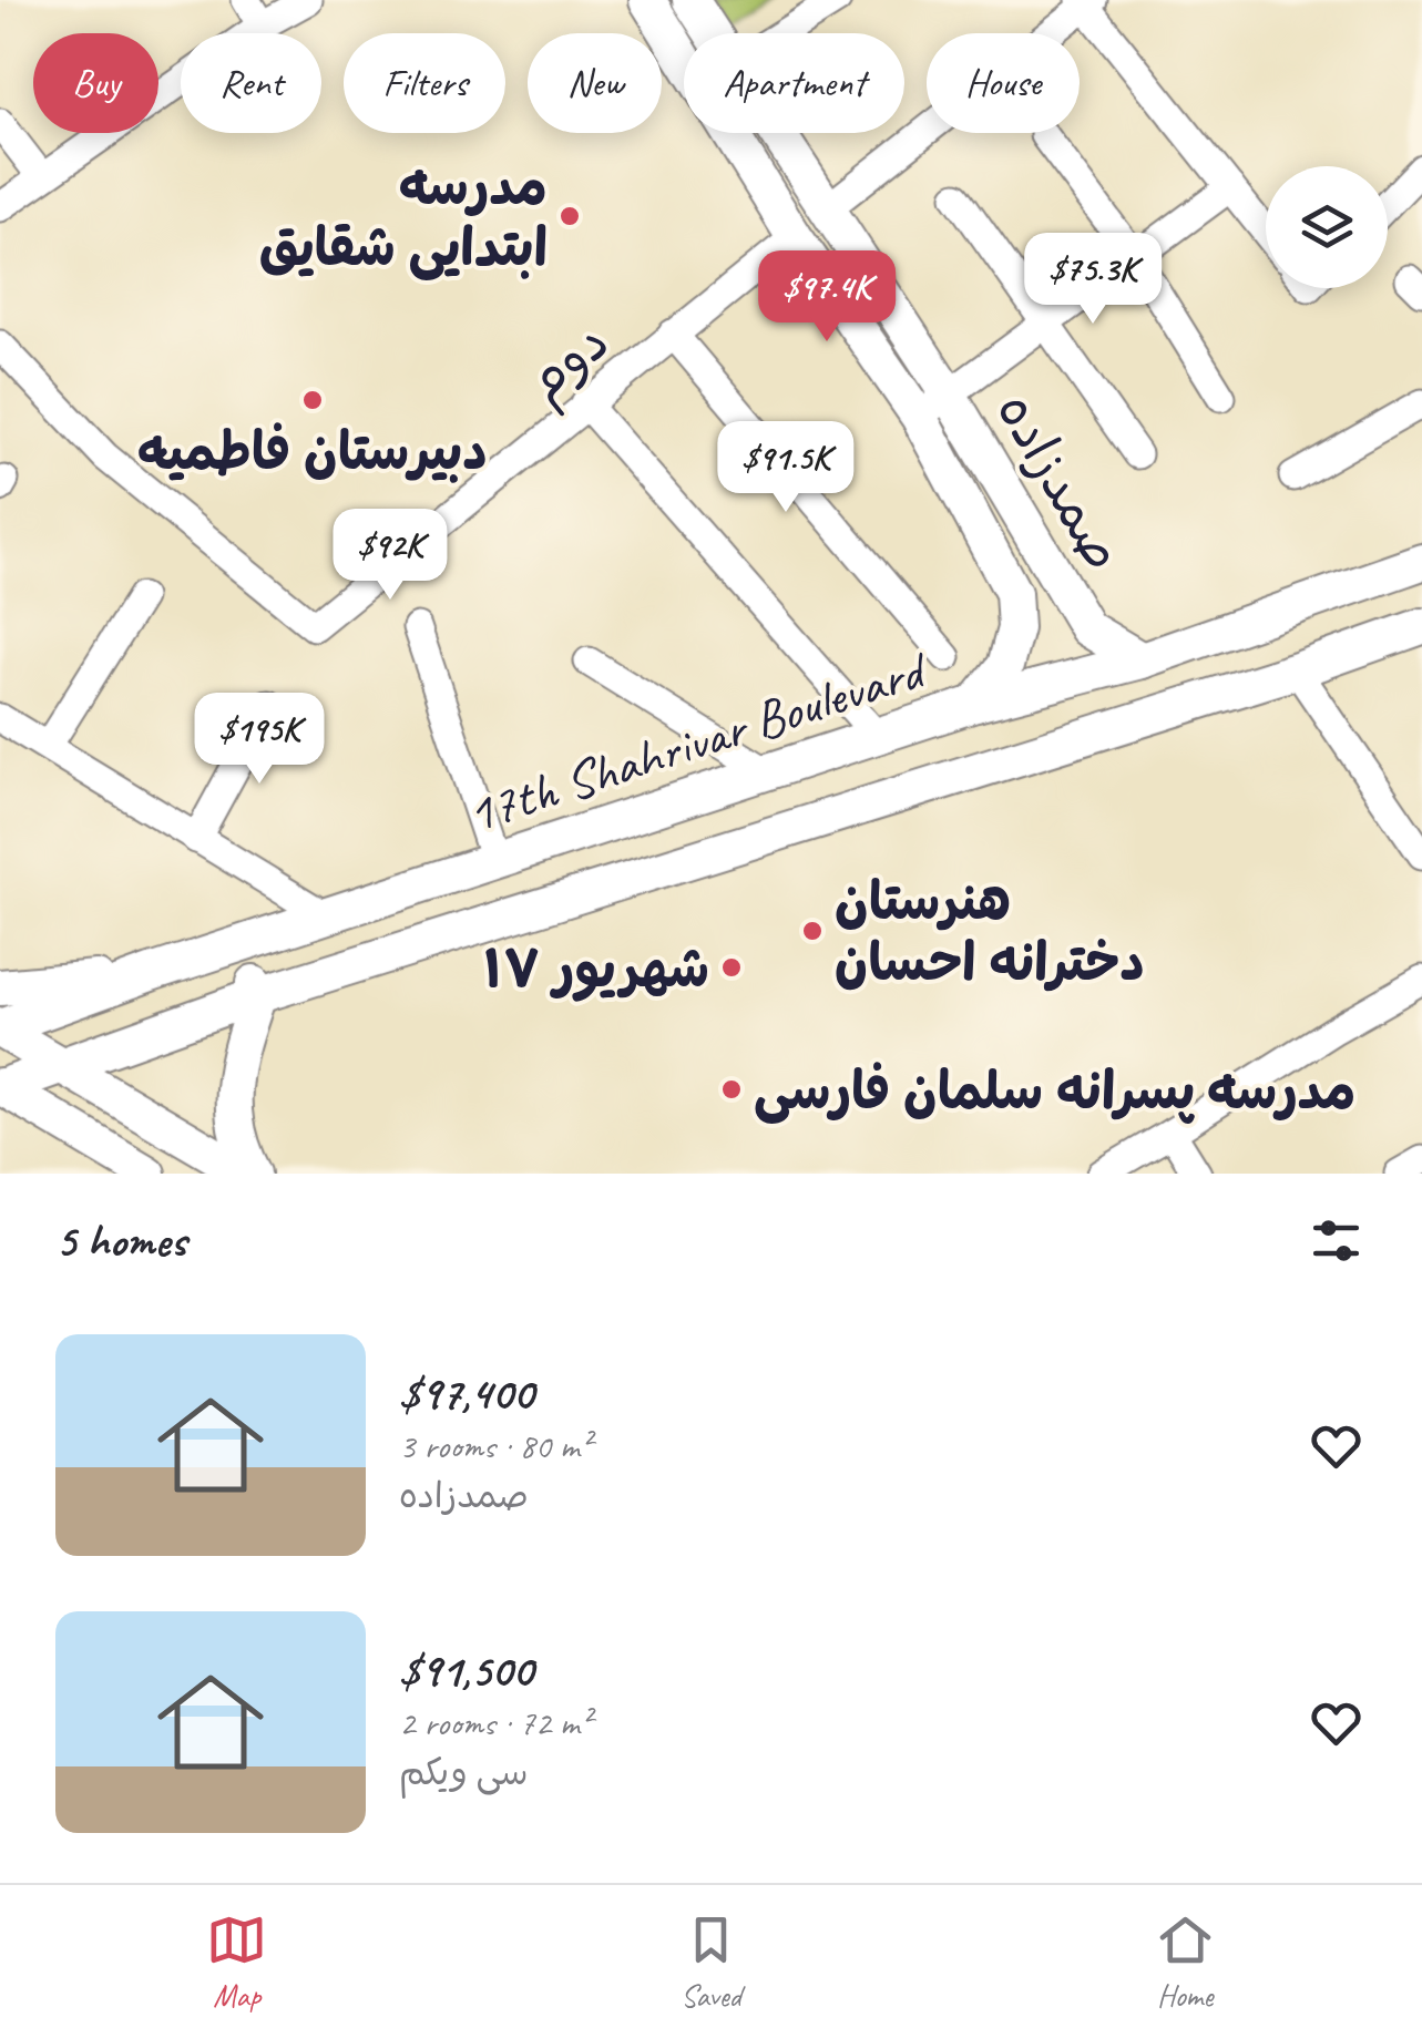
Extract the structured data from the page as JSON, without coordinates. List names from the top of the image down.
{
  "streets": {
    "main road": ["صمدزاده", "17th Shahrivar Boulevard"],
    "street": ["دوم"]
  },
  "crossings": [
    ["دوم", "صمدزاده"],
    ["صمدزاده", "17th Shahrivar Boulevard"]
  ],
  "places": [
    "مدرسه ابتدایی شقایق",
    "دبیرستان فاطمیه",
    "هنرستان دخترانه احسان",
    "۱۷ شهریور",
    "مدرسه پسرانه سلمان فارسی"
  ],
  "page": {
    "chip": [
      "Buy",
      "Rent",
      "Filters",
      "New",
      "Apartment",
      "House"
    ],
    "price": [
      "$75.3K",
      "$97.4K",
      "$91.5K",
      "$92K",
      "$195K"
    ],
    "heading": "5 homes",
    "list": [
      {
        "name": "$97,400",
        "note": "3 rooms · 80 m² · صمدزاده"
      },
      {
        "name": "$91,500",
        "note": "2 rooms · 72 m² · سی ویکم"
      }
    ],
    "tabs": ["Map", "Saved", "Home"]
  }
}
